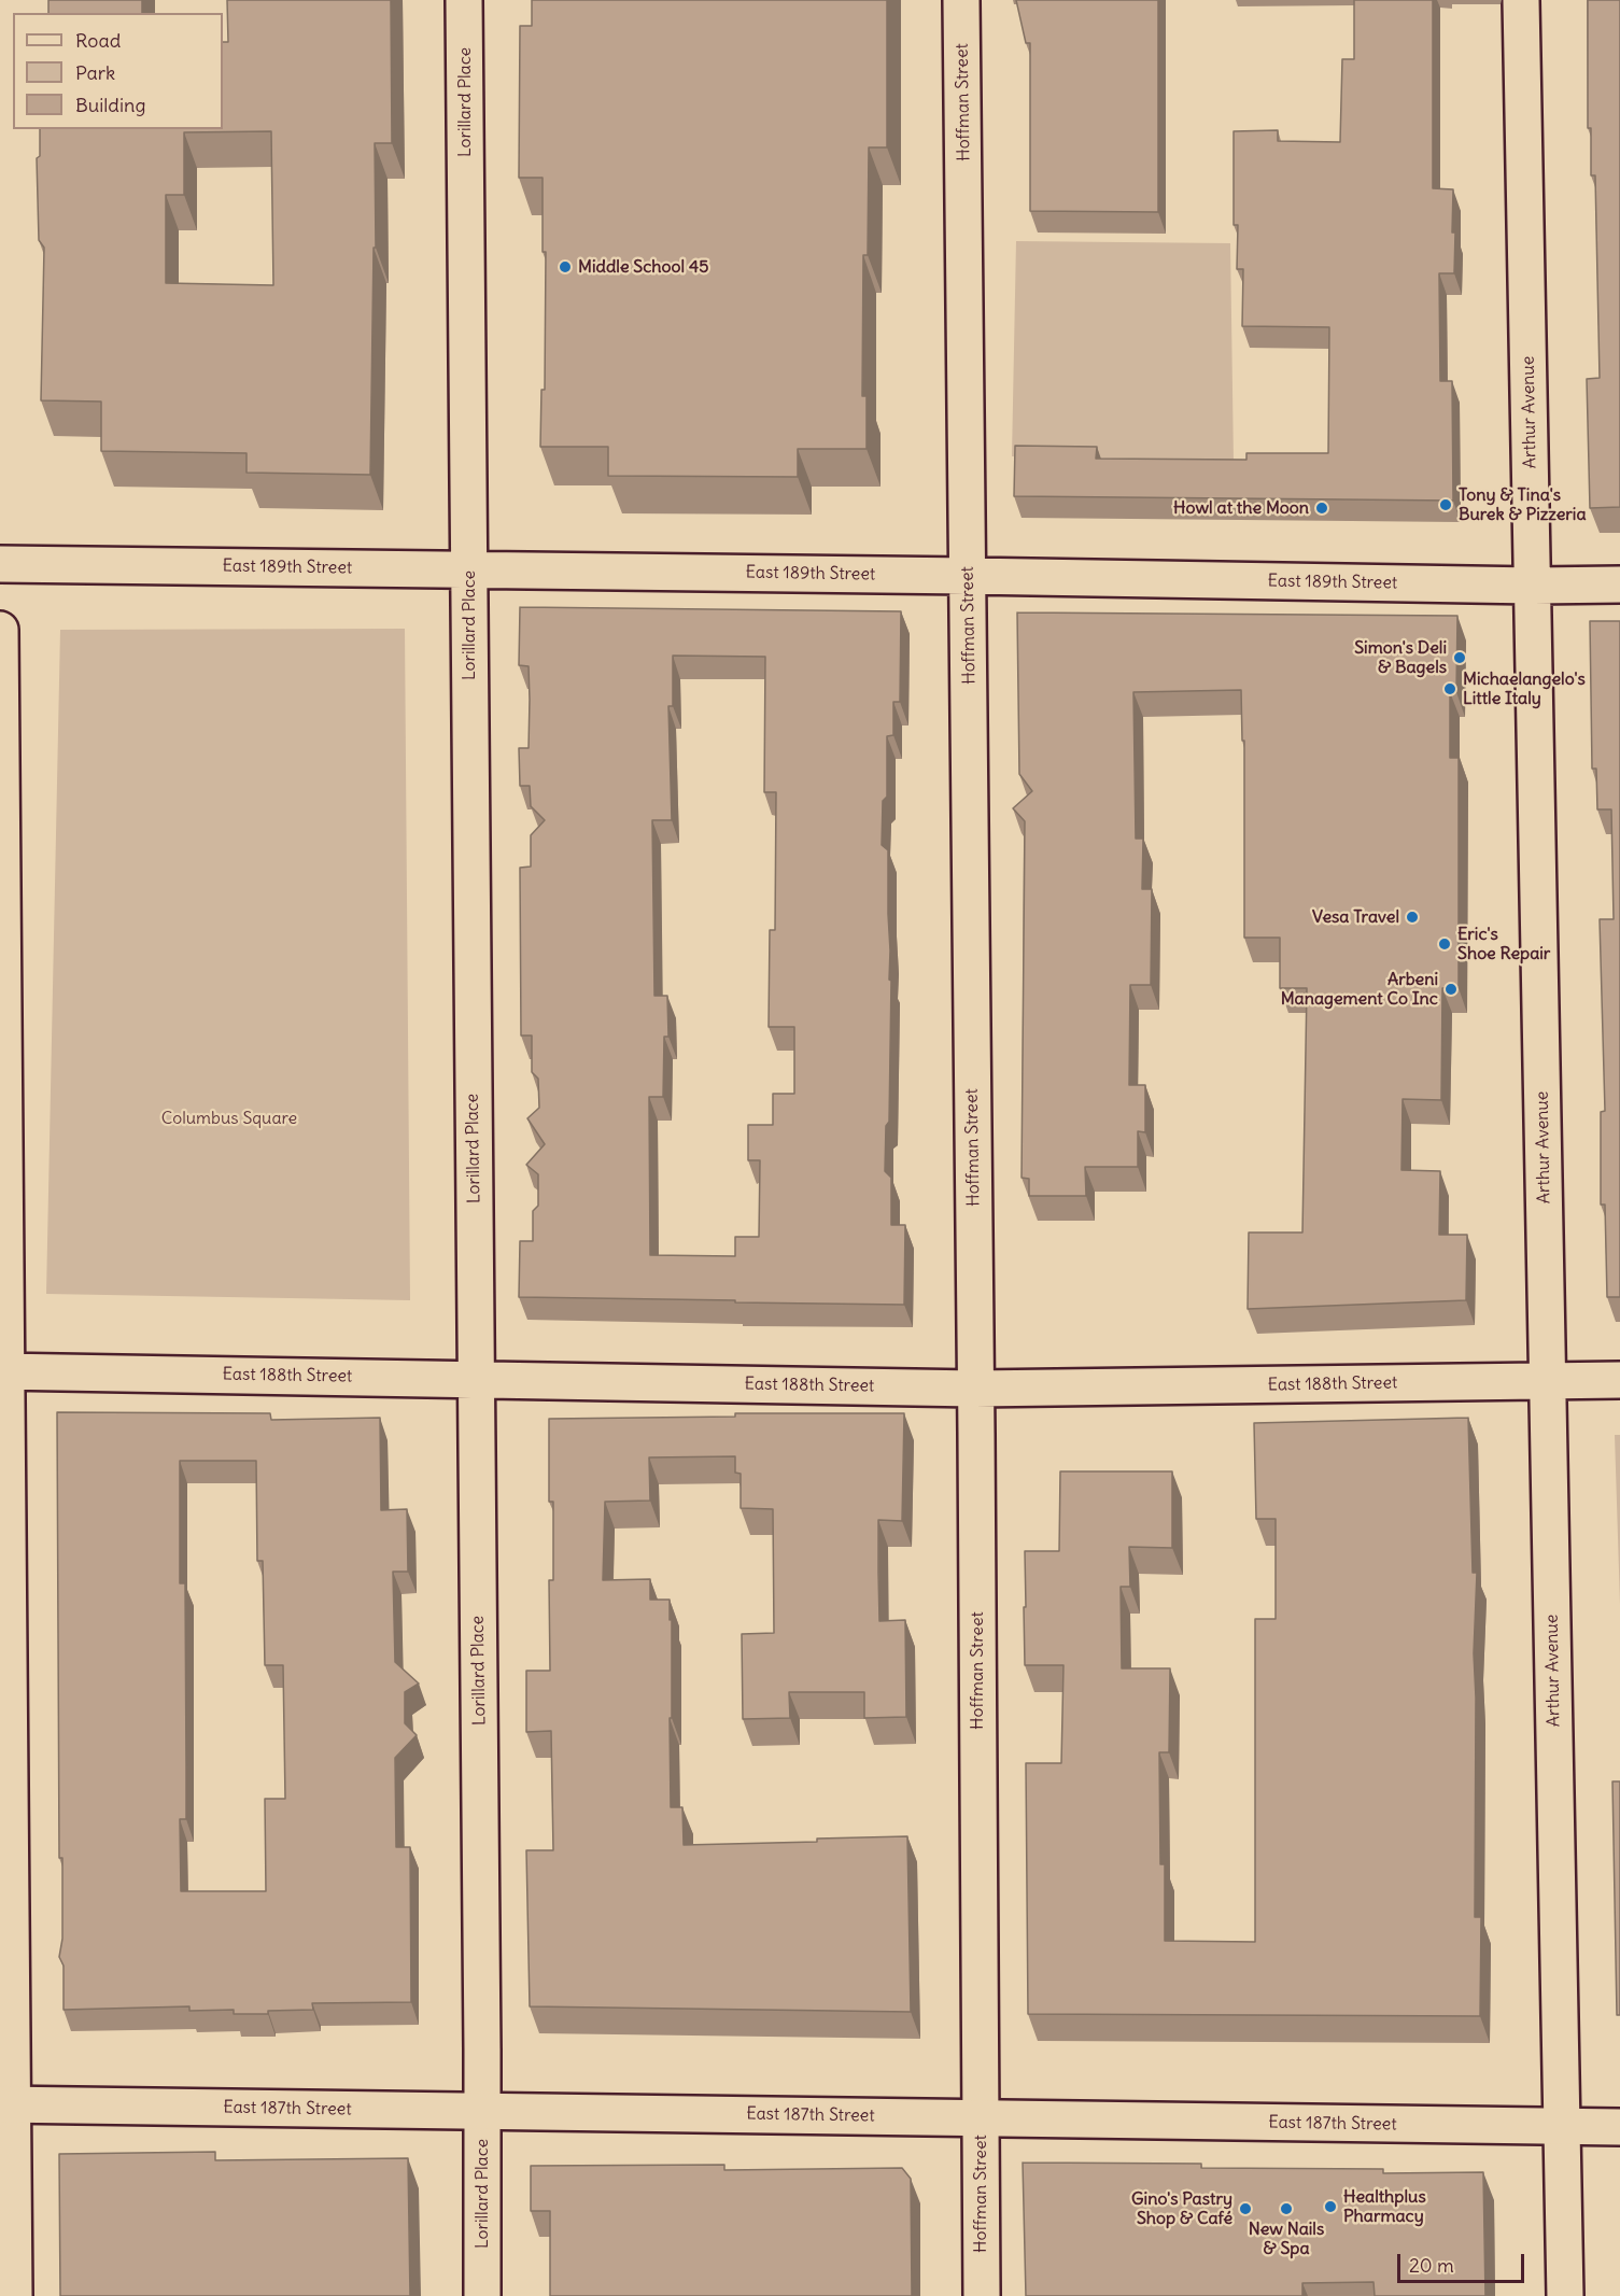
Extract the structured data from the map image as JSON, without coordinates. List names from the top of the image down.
{
  "streets": {
    "street": [
      "Lorillard Place",
      "Hoffman Street",
      "Arthur Avenue",
      "East 189th Street",
      "East 188th Street",
      "East 187th Street"
    ]
  },
  "crossings": [
    ["Lorillard Place", "East 189th Street"],
    ["Lorillard Place", "East 188th Street"],
    ["Lorillard Place", "East 187th Street"],
    ["Hoffman Street", "East 189th Street"],
    ["Hoffman Street", "East 188th Street"],
    ["Hoffman Street", "East 187th Street"],
    ["Arthur Avenue", "East 189th Street"],
    ["Arthur Avenue", "East 188th Street"],
    ["Arthur Avenue", "East 187th Street"]
  ],
  "parks": ["Columbus Square"],
  "places": [
    "Middle School 45",
    "Tony & Tina's Burek & Pizzeria",
    "Howl at the Moon",
    "Simon's Deli & Bagels",
    "Michaelangelo's Little Italy",
    "Vesa Travel",
    "Eric's Shoe Repair",
    "Arbeni Management Co Inc",
    "Healthplus Pharmacy",
    "Gino's Pastry Shop & Café",
    "New Nails & Spa"
  ],
  "legend": ["Road", "Park", "Building"],
  "scale_bar": "20 m"
}
